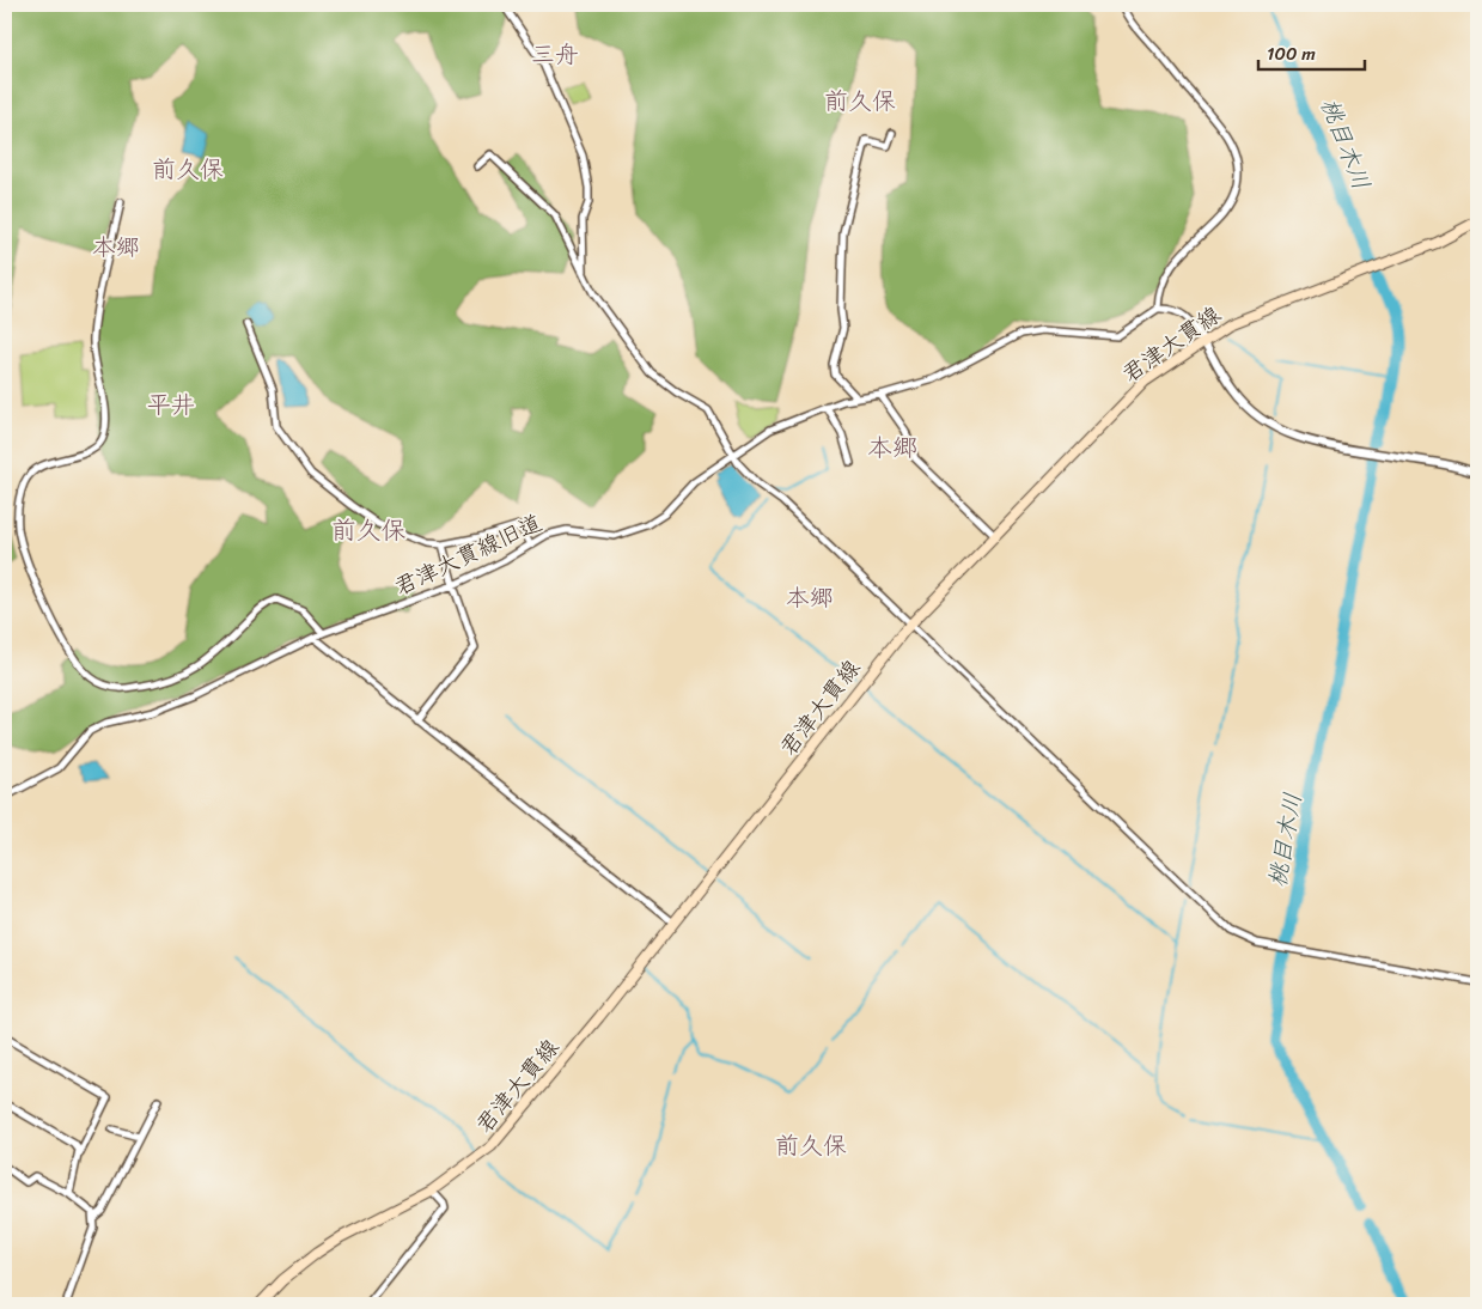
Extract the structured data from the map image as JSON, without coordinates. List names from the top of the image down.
{
  "streets": {
    "main road": ["君津大貫線"],
    "street": ["君津大貫線旧道"]
  },
  "districts": [
    "三舟",
    "前久保",
    "前久保",
    "本郷",
    "平井",
    "本郷",
    "前久保",
    "本郷",
    "前久保"
  ],
  "water": ["桃目木川"],
  "scale_bar": "100 m"
}
